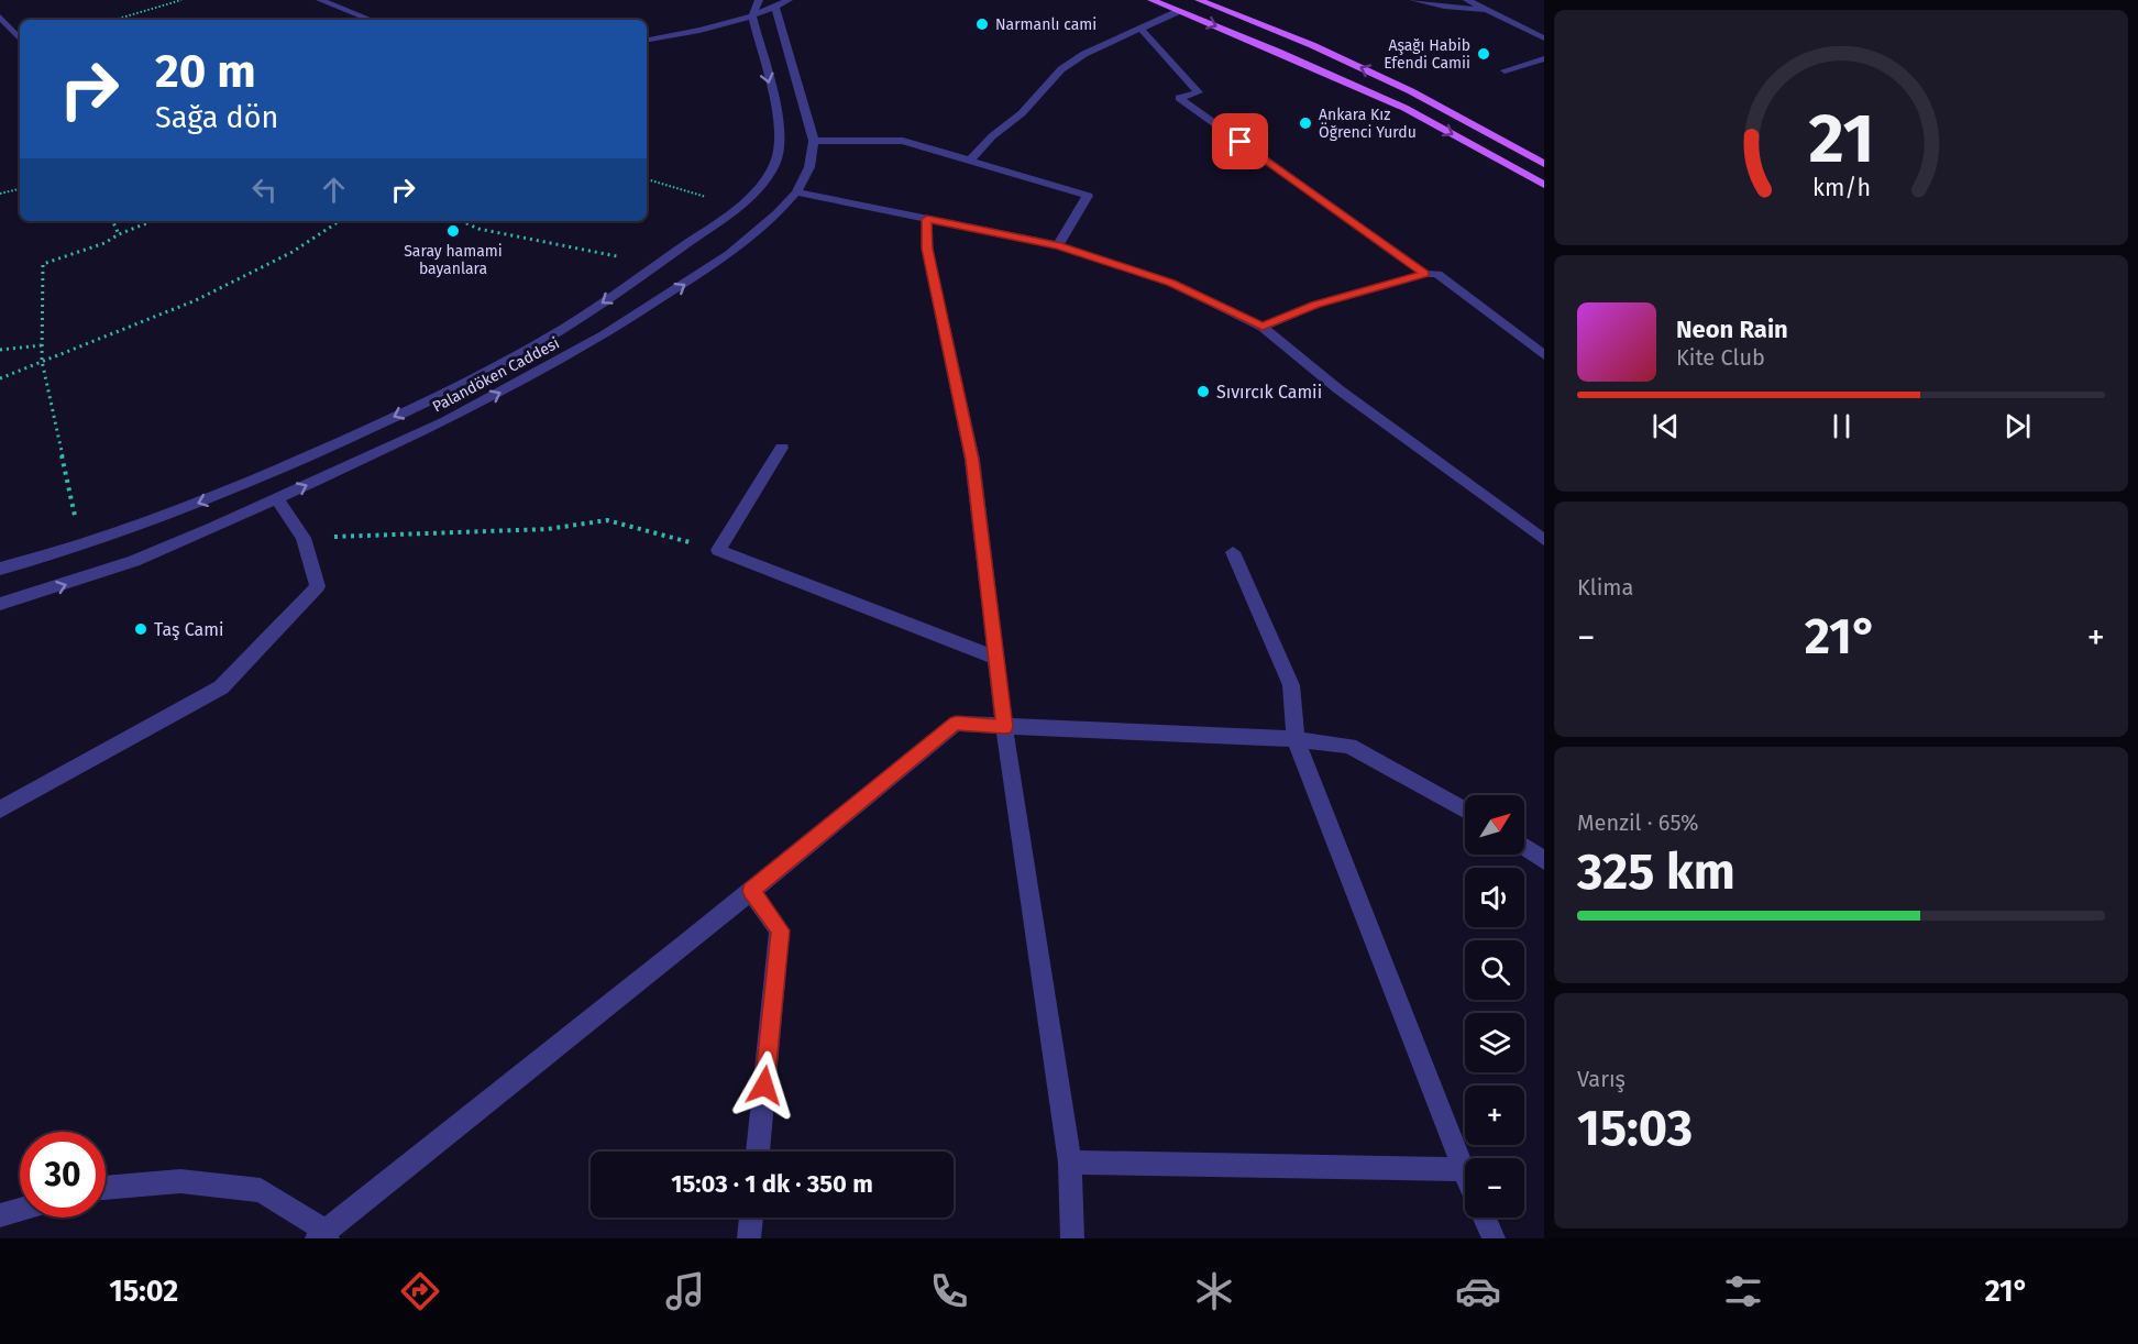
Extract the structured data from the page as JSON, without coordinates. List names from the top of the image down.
{
  "streets": {
    "street": ["Palandöken Caddesi"]
  },
  "places": [
    "Narmanlı cami",
    "Aşağı Habib Efendi Camii",
    "Ankara Kız Öğrenci Yurdu",
    "Saray hamami bayanlara",
    "Sıvırcık Camii",
    "Taş Cami"
  ],
  "north": "top right",
  "page": {
    "turn": ["20 m", "Sağa dön"],
    "song": ["Neon Rain", "Kite Club"],
    "tile": [
      "Klima",
      ["Menzil · 65%", "325 km"],
      ["Varış", "15:03"]
    ],
    "heat": ["−", "21°", "+"],
    "map_buttons": ["+", "−"],
    "limit": "30",
    "trip": "15:03 · 1 dk · 350 m",
    "tabs": ["15:02", "21°"],
    "gauge": ["21", "km/h"]
  }
}
